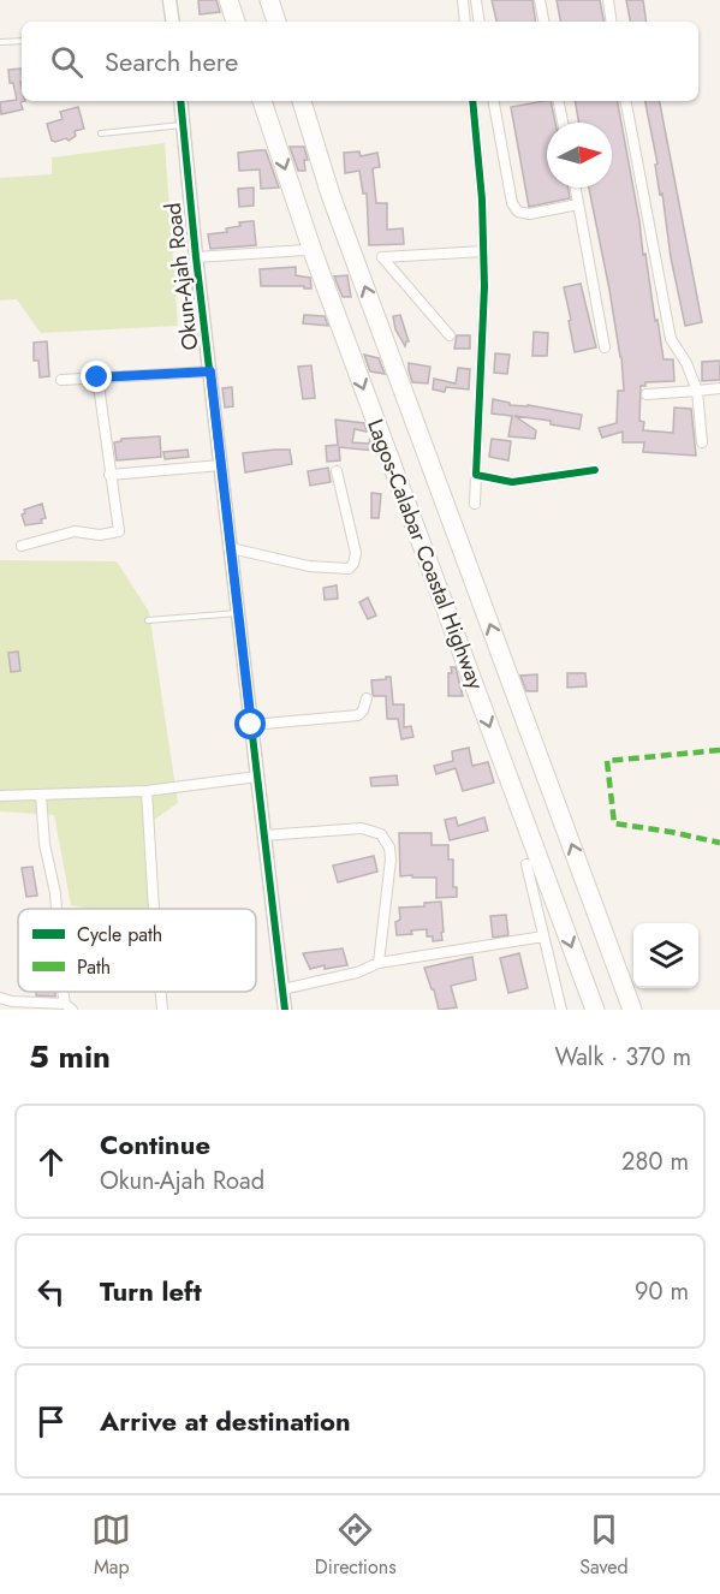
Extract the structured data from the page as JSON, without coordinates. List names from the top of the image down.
{
  "streets": {
    "highway": ["Lagos-Calabar Coastal Highway"],
    "street": ["Okun-Ajah Road"]
  },
  "legend": ["Cycle path", "Path"],
  "north": "right",
  "page": {
    "search": "Search here",
    "heading": ["5 min", "Walk · 370 m"],
    "list": [
      ["Continue", "Okun-Ajah Road", "280 m"],
      ["Turn left", "90 m"],
      "Arrive at destination"
    ],
    "nav": ["Map", "Directions", "Saved"]
  }
}
